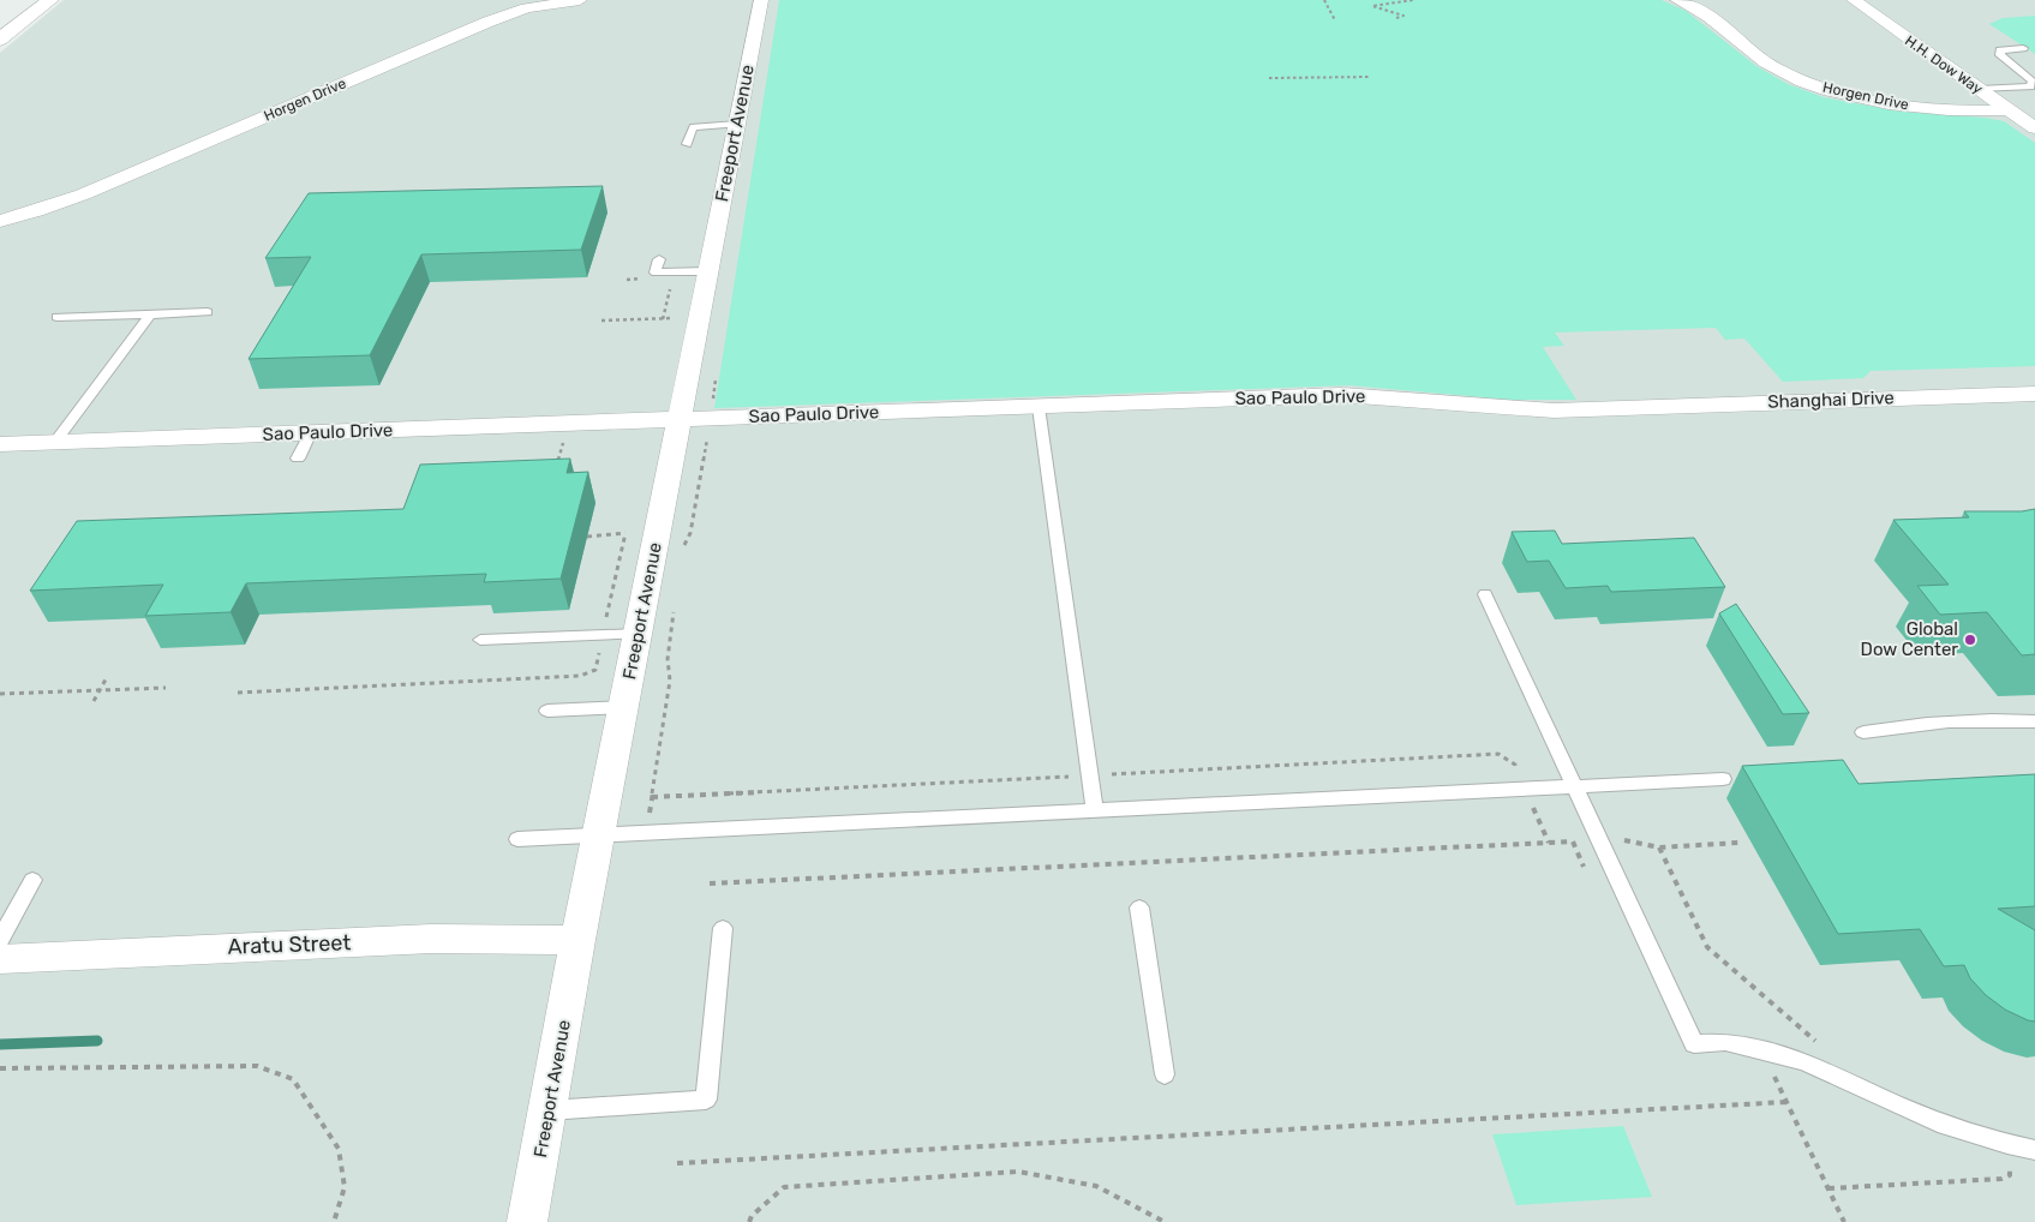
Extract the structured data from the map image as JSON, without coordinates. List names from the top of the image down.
{
  "streets": {
    "street": [
      "H.H. Dow Way",
      "Horgen Drive",
      "Freeport Avenue",
      "Sao Paulo Drive",
      "Shanghai Drive",
      "Aratu Street"
    ]
  },
  "crossings": [
    ["H.H. Dow Way", "Horgen Drive"],
    ["Freeport Avenue", "Sao Paulo Drive"],
    ["Freeport Avenue", "Aratu Street"],
    ["Sao Paulo Drive", "Shanghai Drive"]
  ],
  "places": ["Global Dow Center"]
}
